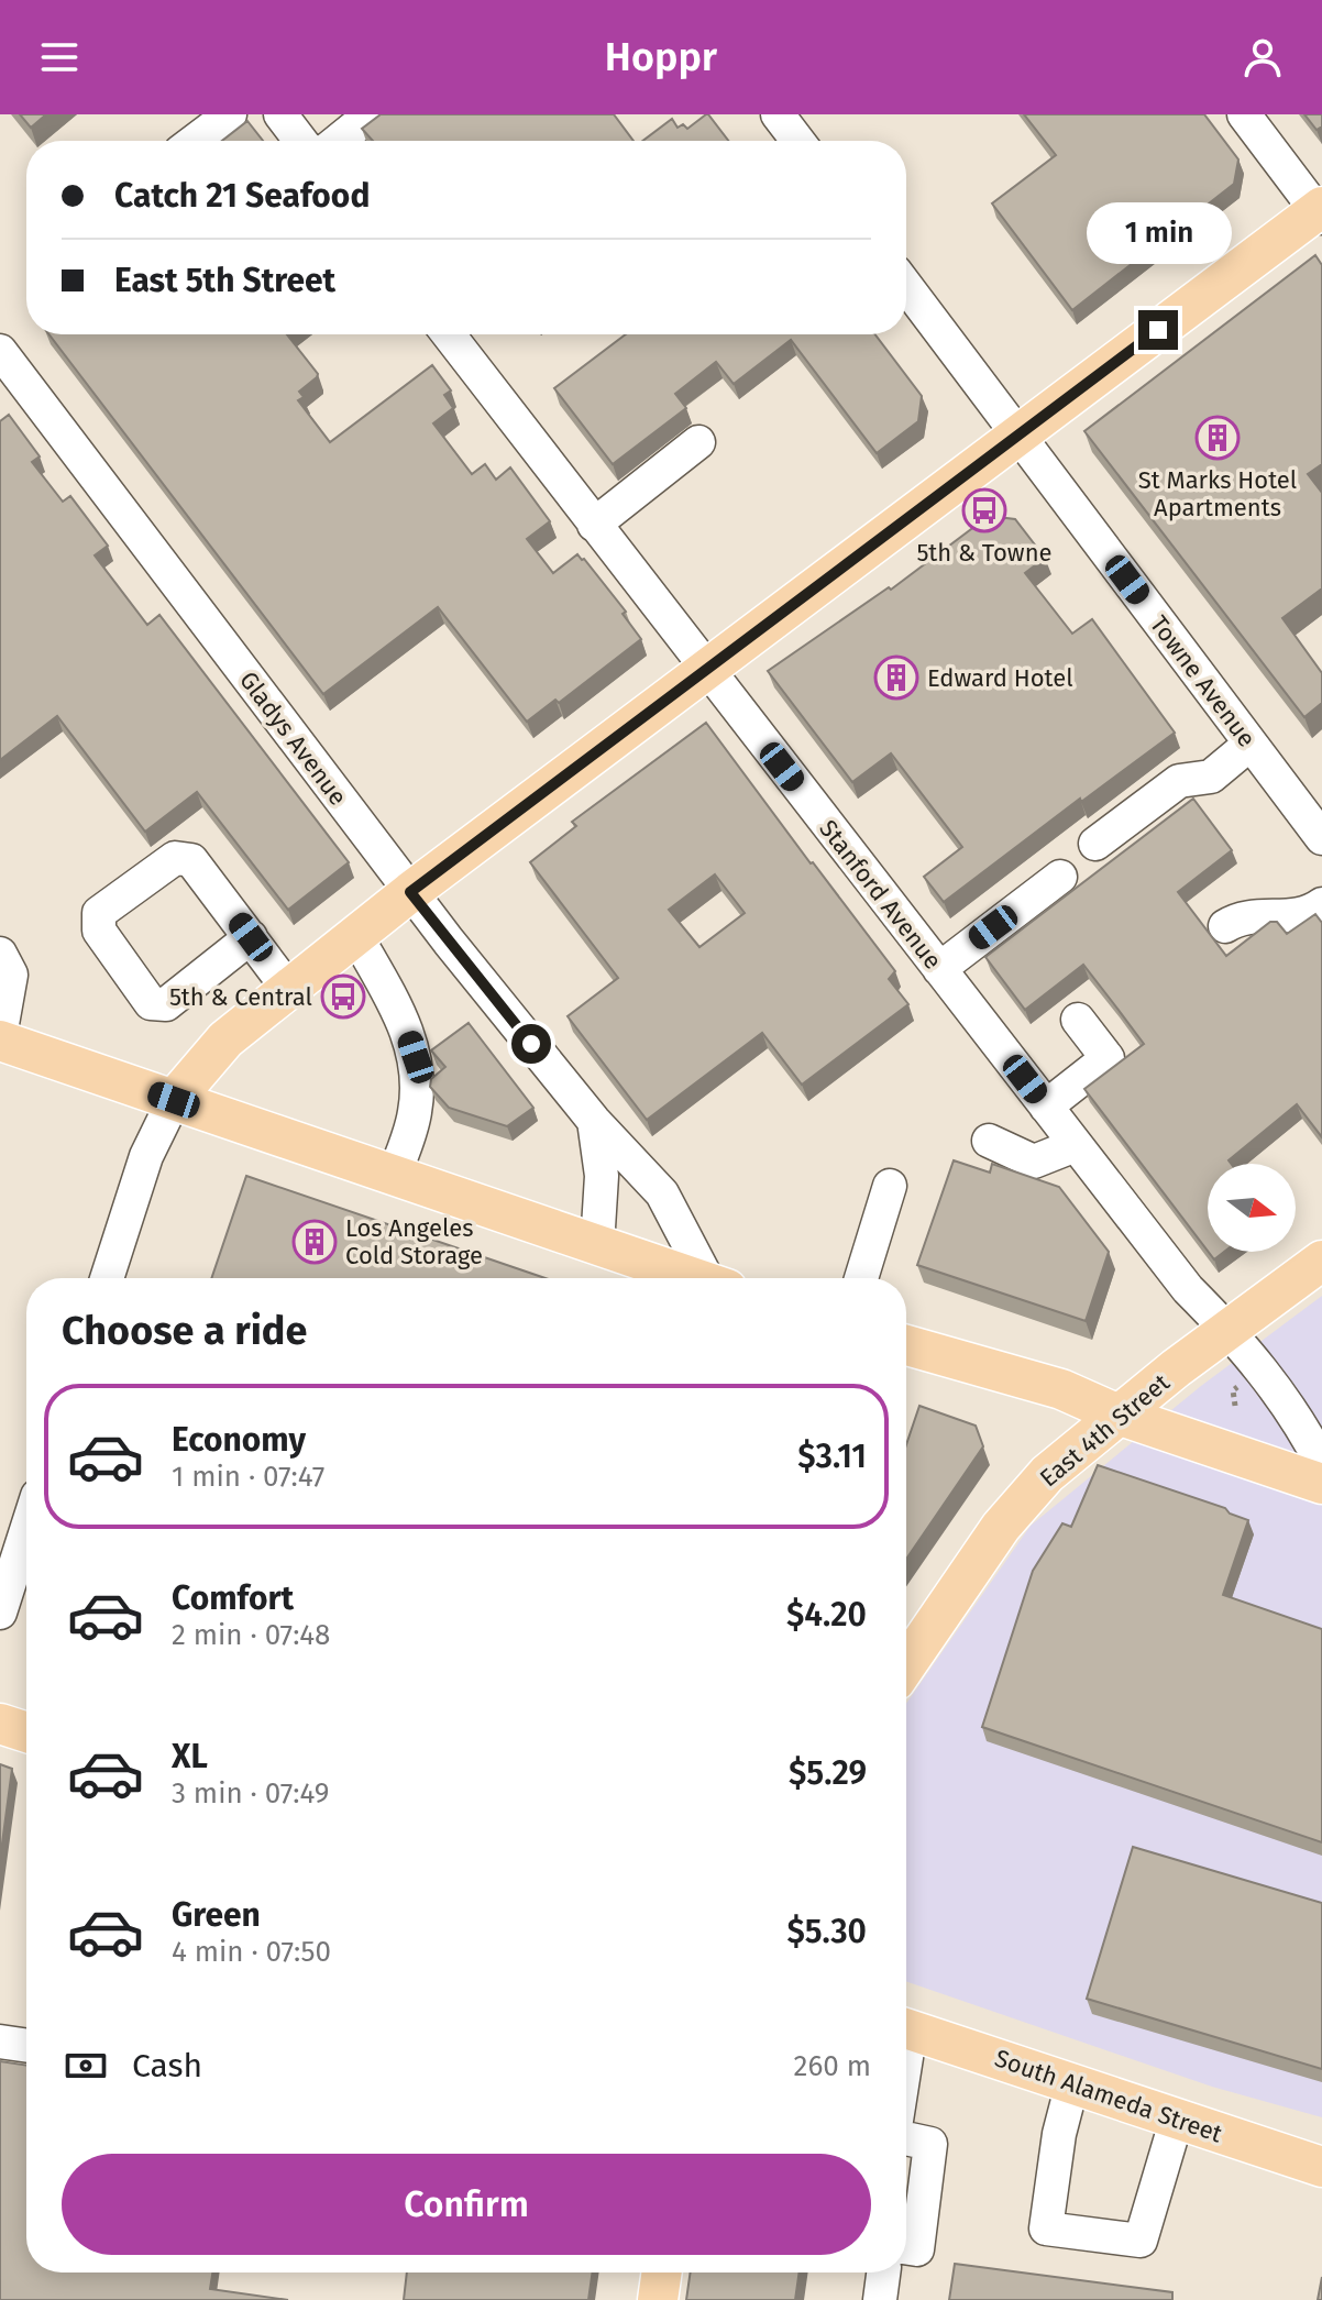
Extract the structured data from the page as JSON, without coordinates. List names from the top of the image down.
{
  "streets": {
    "main road": ["East 4th Street", "South Alameda Street"],
    "street": ["Towne Avenue", "Gladys Avenue", "Stanford Avenue"]
  },
  "crossings": [
    ["Stanford Avenue", "East 4th Street"]
  ],
  "places": {
    "building": ["St Marks Hotel Apartments", "Edward Hotel", "Los Angeles Cold Storage"],
    "bus stop": ["5th & Towne", "5th & Central"]
  },
  "north": "right",
  "page": {
    "header": "Hoppr",
    "banner": ["Catch 21 Seafood", "East 5th Street"],
    "bubble": "1 min",
    "heading": "Choose a ride",
    "list": [
      {
        "name": "Economy",
        "note": "1 min · 07:47",
        "value": "$3.11"
      },
      {
        "name": "Comfort",
        "note": "2 min · 07:48",
        "value": "$4.20"
      },
      {
        "name": "XL",
        "note": "3 min · 07:49",
        "value": "$5.29"
      },
      {
        "name": "Green",
        "note": "4 min · 07:50",
        "value": "$5.30"
      }
    ],
    "pay": ["Cash", "260 m"],
    "buttons": "Confirm"
  }
}
